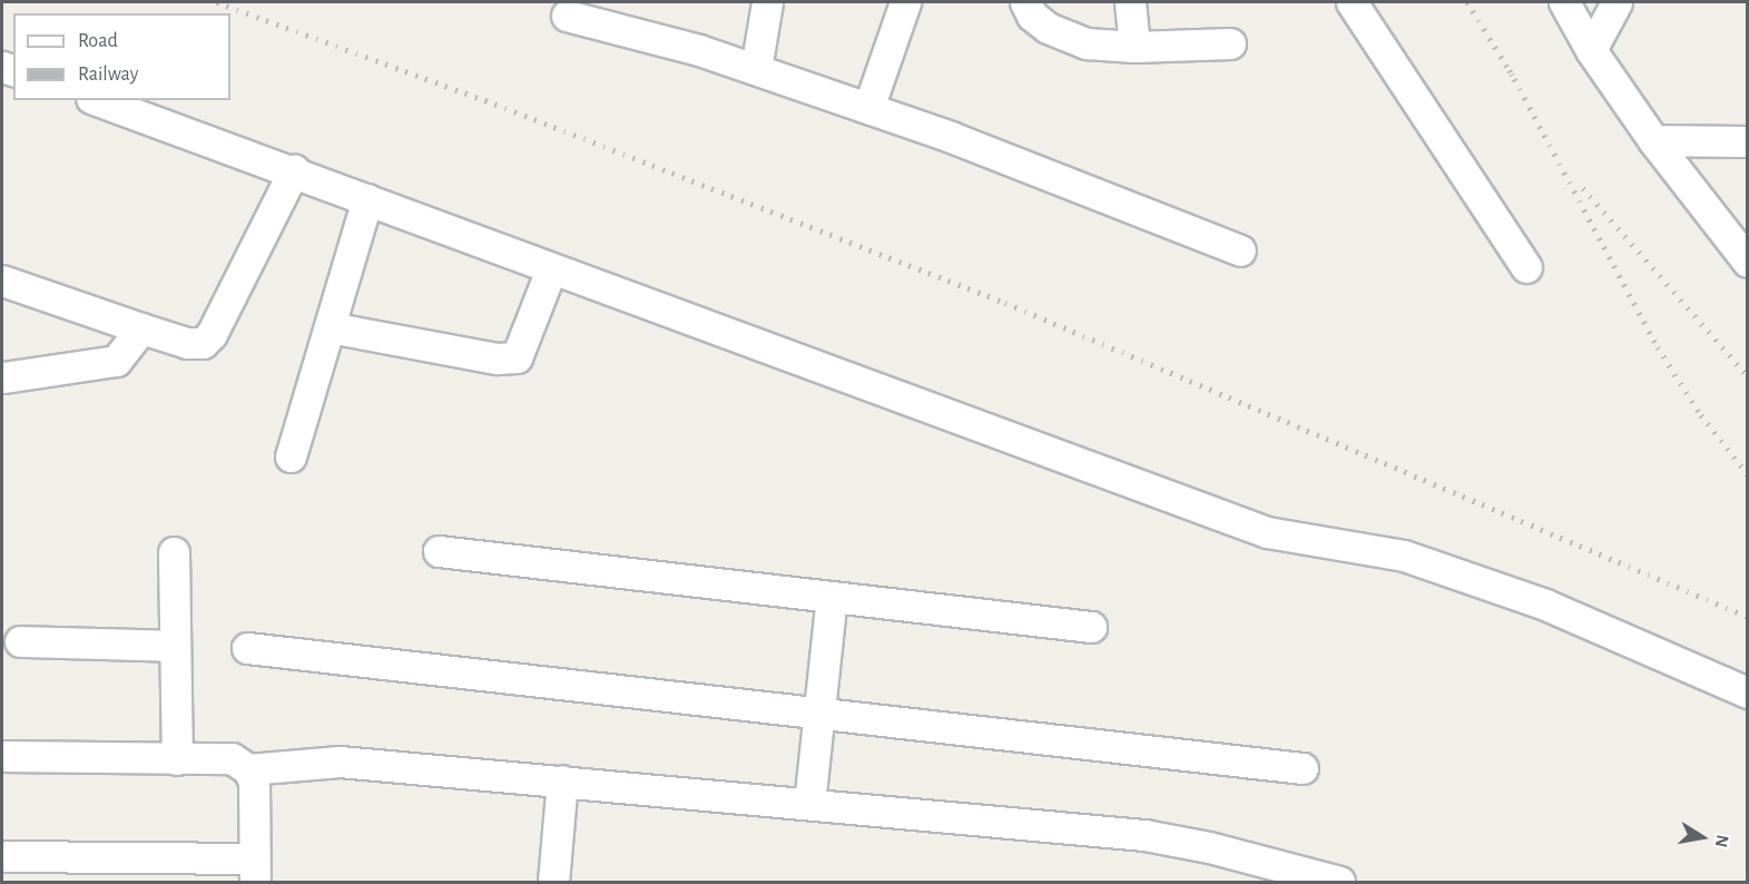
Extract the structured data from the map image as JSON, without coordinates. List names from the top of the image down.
{
  "legend": ["Road", "Railway"],
  "north": "right"
}
